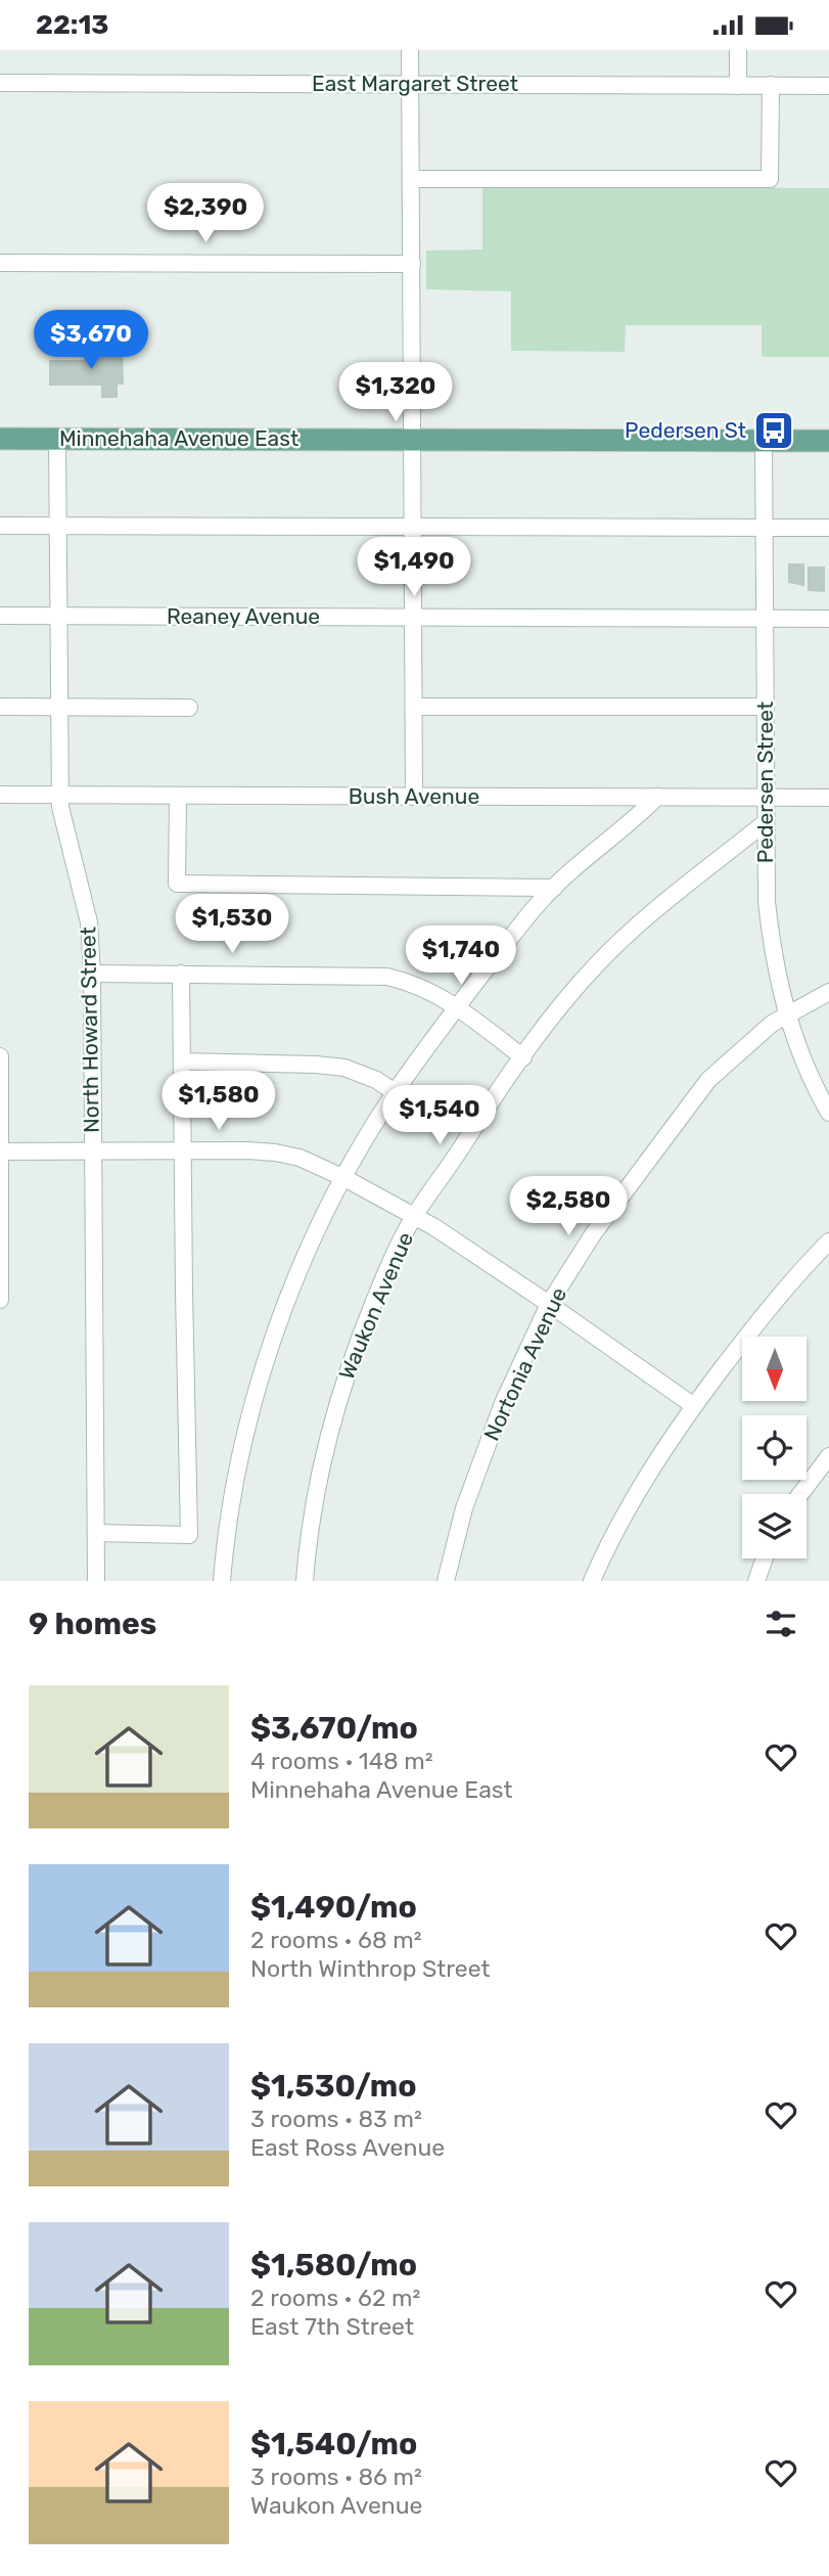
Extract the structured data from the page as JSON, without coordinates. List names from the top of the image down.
{
  "streets": {
    "main road": ["Minnehaha Avenue East"],
    "street": [
      "East Margaret Street",
      "Reaney Avenue",
      "Pedersen Street",
      "Bush Avenue",
      "North Howard Street",
      "Waukon Avenue",
      "Nortonia Avenue"
    ]
  },
  "crossings": [
    ["Minnehaha Avenue East", "Pedersen Street"],
    ["Minnehaha Avenue East", "North Howard Street"],
    ["Reaney Avenue", "Pedersen Street"],
    ["Reaney Avenue", "North Howard Street"],
    ["Pedersen Street", "Bush Avenue"],
    ["Pedersen Street", "Waukon Avenue"],
    ["Pedersen Street", "Nortonia Avenue"],
    ["Bush Avenue", "North Howard Street"]
  ],
  "places": {
    "bus stop": ["Pedersen St"]
  },
  "north": "bottom",
  "page": {
    "status": "22:13",
    "price": [
      "$2,390",
      "$3,670",
      "$1,320",
      "$1,490",
      "$1,530",
      "$1,740",
      "$1,580",
      "$1,540",
      "$2,580"
    ],
    "heading": "9 homes",
    "list": [
      {
        "name": "$3,670/mo",
        "note": "4 rooms · 148 m² · Minnehaha Avenue East"
      },
      {
        "name": "$1,490/mo",
        "note": "2 rooms · 68 m² · North Winthrop Street"
      },
      {
        "name": "$1,530/mo",
        "note": "3 rooms · 83 m² · East Ross Avenue"
      },
      {
        "name": "$1,580/mo",
        "note": "2 rooms · 62 m² · East 7th Street"
      },
      {
        "name": "$1,540/mo",
        "note": "3 rooms · 86 m² · Waukon Avenue"
      }
    ]
  }
}
